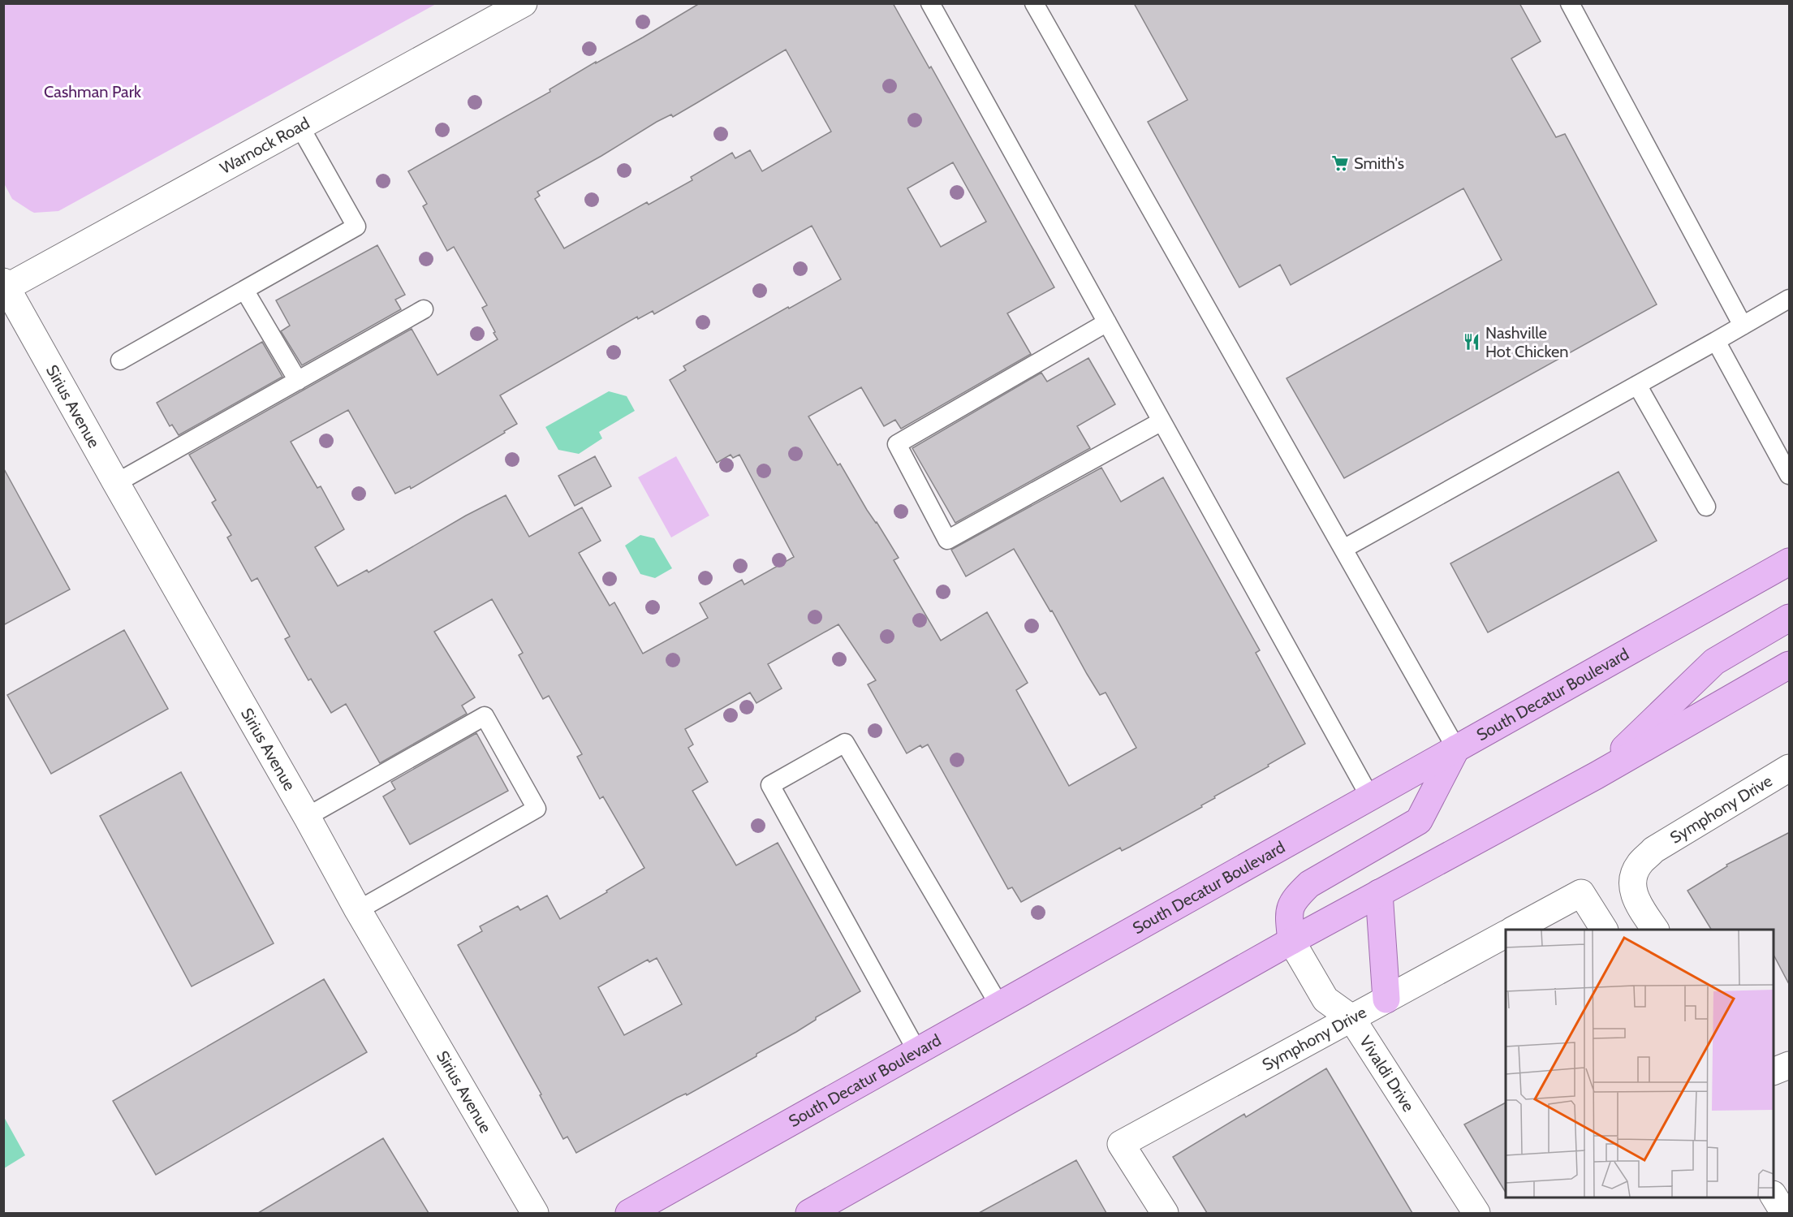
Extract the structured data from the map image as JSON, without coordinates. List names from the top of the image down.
{
  "streets": {
    "main road": ["South Decatur Boulevard"],
    "street": [
      "Warnock Road",
      "Sirius Avenue",
      "Symphony Drive",
      "Vivaldi Drive"
    ]
  },
  "crossings": [
    ["Warnock Road", "Sirius Avenue"],
    ["Symphony Drive", "Vivaldi Drive"]
  ],
  "parks": ["Cashman Park"],
  "places": {
    "supermarket": ["Smith's"],
    "restaurant": ["Nashville Hot Chicken"]
  }
}
